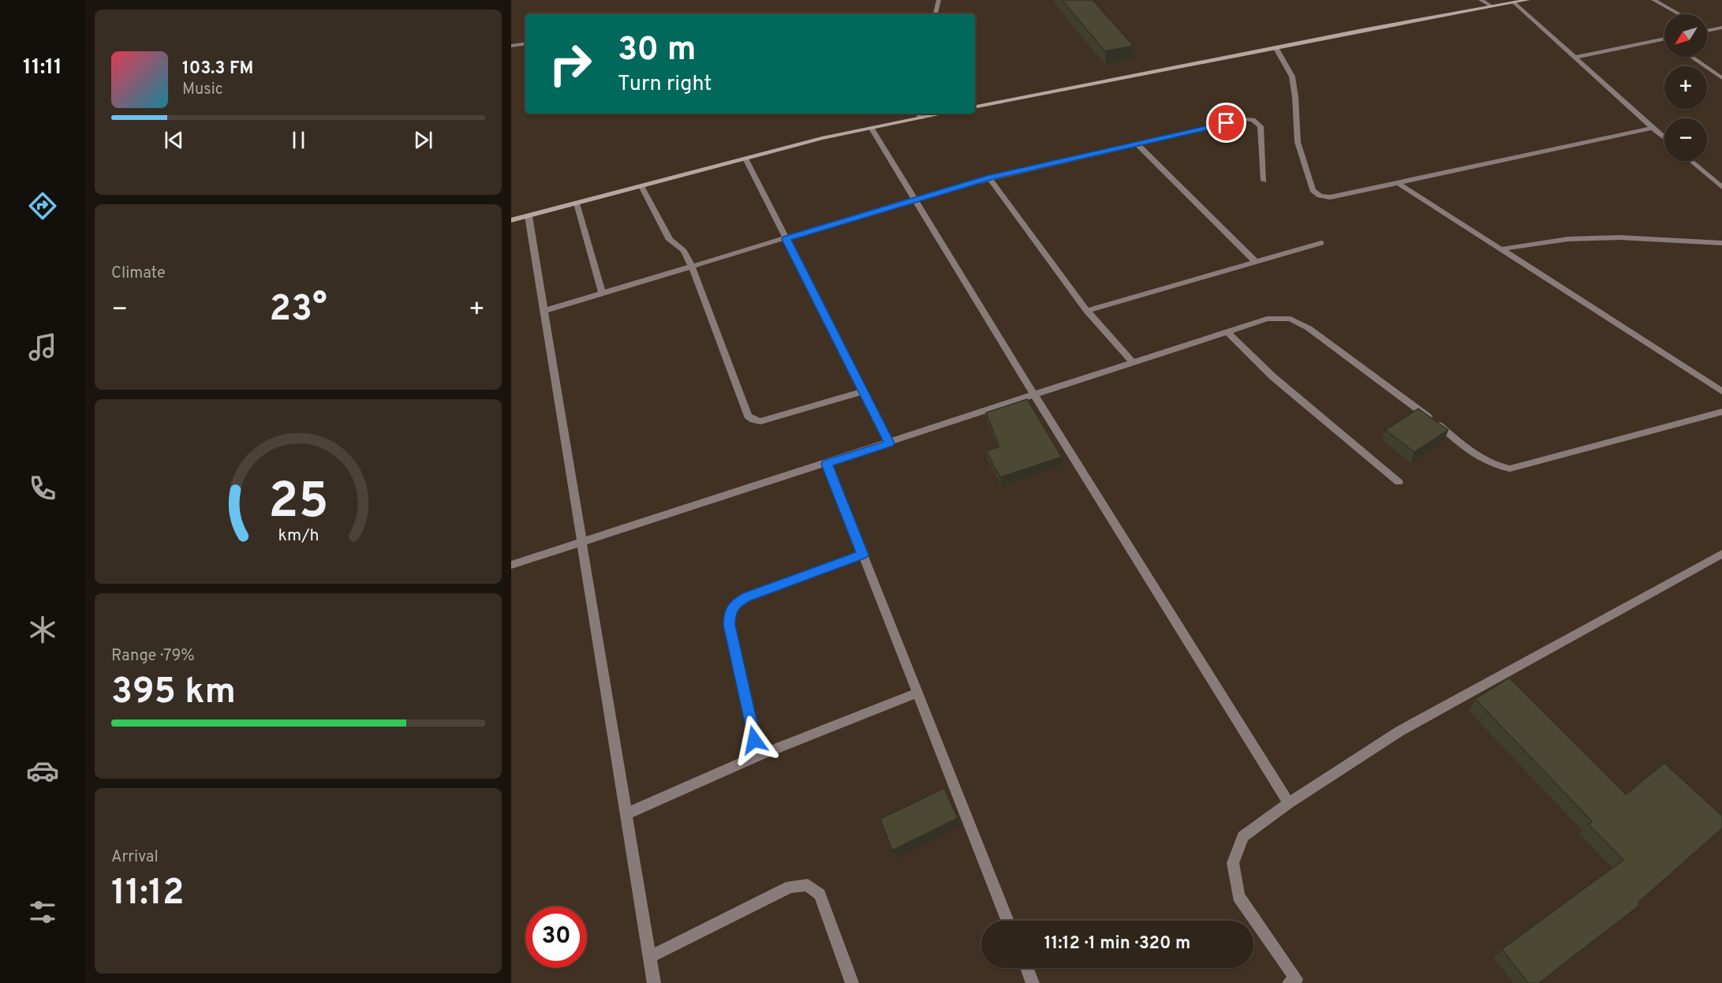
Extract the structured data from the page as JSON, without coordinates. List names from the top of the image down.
{
  "north": "bottom left",
  "page": {
    "tabs": "11:11",
    "map_buttons": ["+", "−"],
    "turn": ["30 m", "Turn right"],
    "song": ["103.3 FM", "Music"],
    "tile": [
      "Climate",
      ["Range · 79%", "395 km"],
      ["Arrival", "11:12"]
    ],
    "heat": ["−", "23°", "+"],
    "limit": "30",
    "trip": "11:12 · 1 min · 320 m",
    "gauge": ["25", "km/h"]
  }
}
